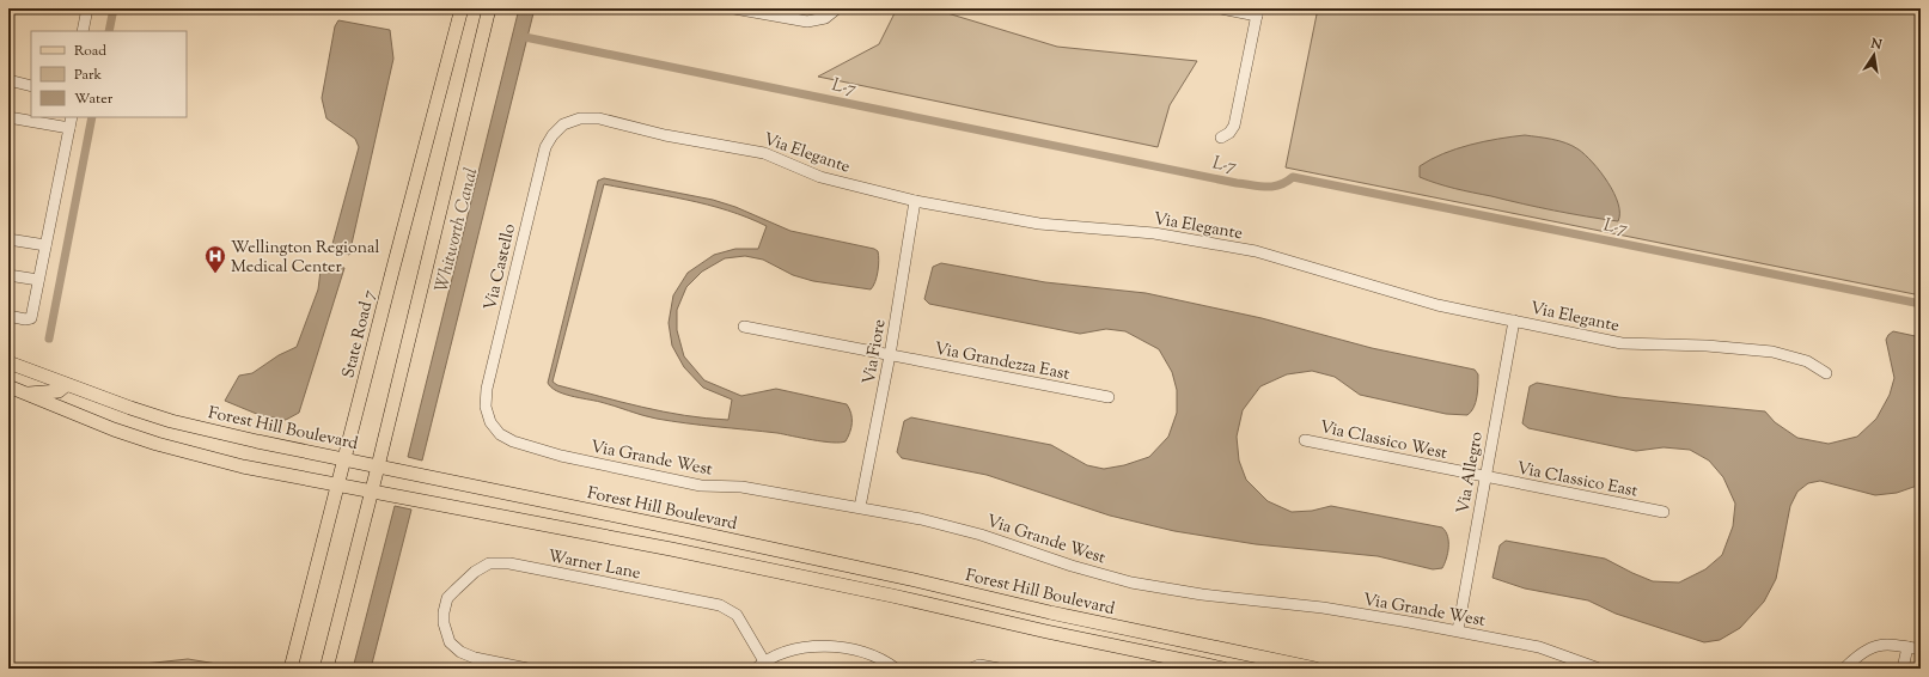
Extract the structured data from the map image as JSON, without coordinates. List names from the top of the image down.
{
  "streets": {
    "main road": ["State Road 7", "Forest Hill Boulevard"],
    "street": [
      "Via Elegante",
      "Via Castello",
      "Via Fiore",
      "Via Grandezza East",
      "Via Classico West",
      "Via Grande West",
      "Via Allegro",
      "Via Classico East",
      "Warner Lane"
    ]
  },
  "crossings": [
    ["Via Elegante", "Via Castello"],
    ["Via Elegante", "Via Fiore"],
    ["Via Elegante", "Via Allegro"],
    ["Via Castello", "Via Grande West"],
    ["State Road 7", "Forest Hill Boulevard"],
    ["Via Fiore", "Via Grandezza East"],
    ["Via Fiore", "Via Grande West"],
    ["Via Classico West", "Via Allegro"],
    ["Via Classico West", "Via Classico East"],
    ["Via Grande West", "Via Allegro"],
    ["Via Allegro", "Via Classico East"]
  ],
  "water": ["L-7", "Whitworth Canal"],
  "places": {
    "hospital": ["Wellington Regional Medical Center"]
  },
  "legend": ["Road", "Park", "Water"],
  "north": "top"
}
